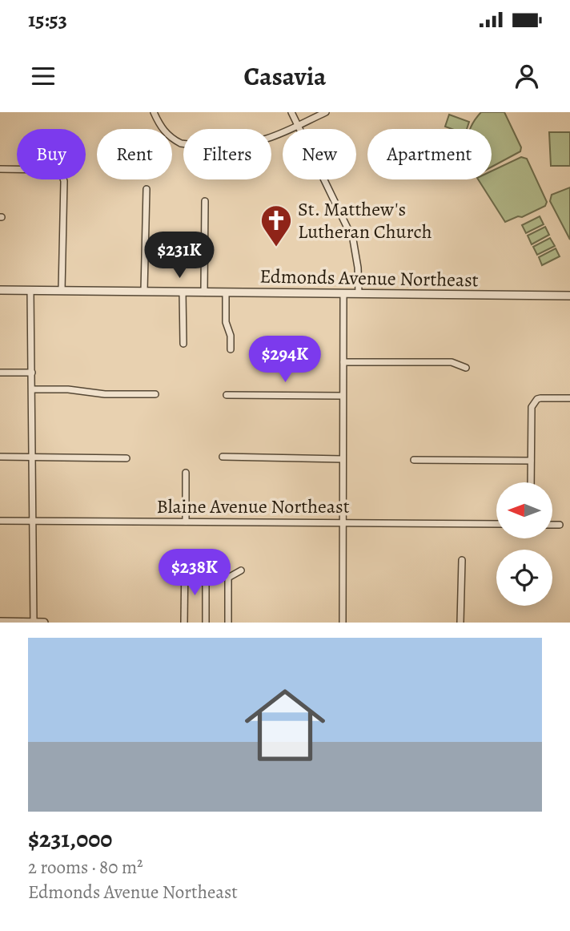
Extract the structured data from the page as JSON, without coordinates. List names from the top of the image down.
{
  "streets": {
    "street": ["Edmonds Avenue Northeast", "Blaine Avenue Northeast"]
  },
  "places": {
    "church": ["St. Matthew's Lutheran Church"]
  },
  "north": "left",
  "page": {
    "status": "15:53",
    "header": "Casavia",
    "chip": [
      "Buy",
      "Rent",
      "Filters",
      "New",
      "Apartment"
    ],
    "price": ["$231K", "$294K", "$238K"],
    "list": [
      {
        "name": "$231,000",
        "note": "2 rooms · 80 m² · Edmonds Avenue Northeast"
      }
    ]
  }
}
